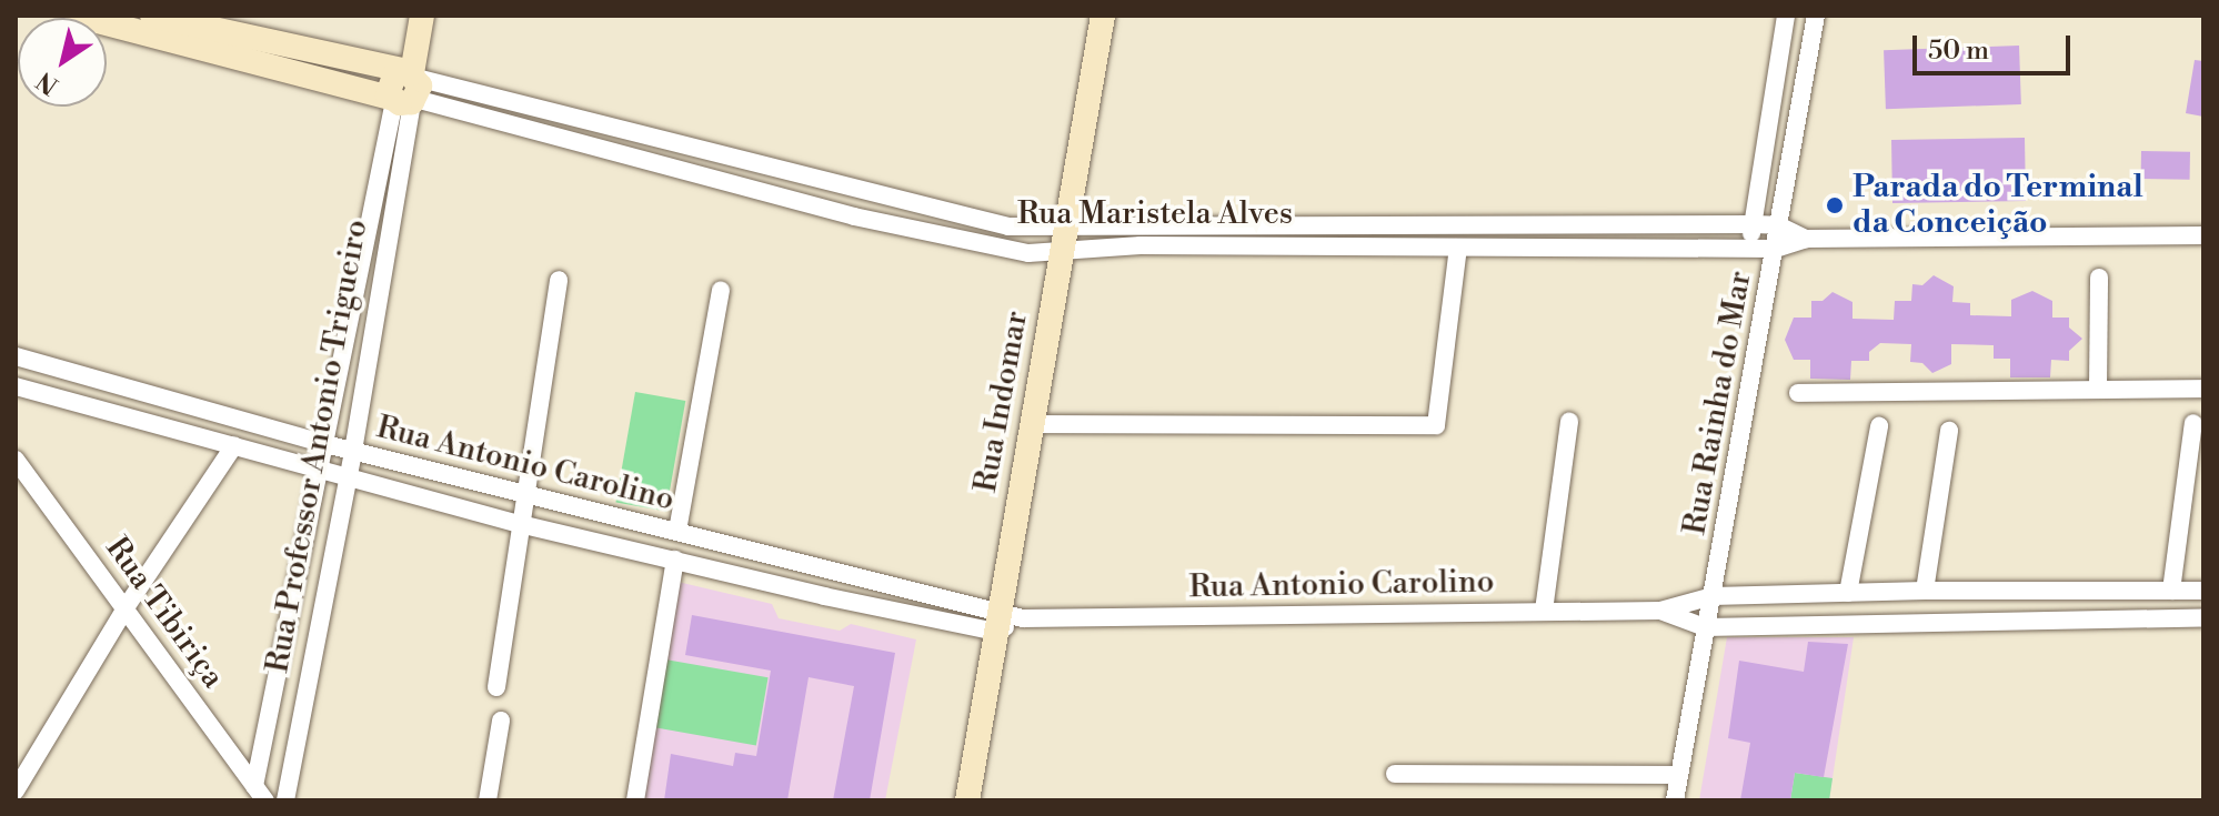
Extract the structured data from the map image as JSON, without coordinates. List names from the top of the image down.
{
  "streets": {
    "street": [
      "Rua Maristela Alves",
      "Rua Indomar",
      "Rua Rainha do Mar",
      "Rua Professor Antonio Trigueiro",
      "Rua Antonio Carolino",
      "Rua Tibiriça"
    ]
  },
  "crossings": [
    ["Rua Maristela Alves", "Rua Indomar"],
    ["Rua Maristela Alves", "Rua Rainha do Mar"],
    ["Rua Maristela Alves", "Rua Professor Antonio Trigueiro"],
    ["Rua Indomar", "Rua Antonio Carolino"],
    ["Rua Rainha do Mar", "Rua Antonio Carolino"],
    ["Rua Professor Antonio Trigueiro", "Rua Antonio Carolino"],
    ["Rua Professor Antonio Trigueiro", "Rua Tibiriça"]
  ],
  "places": ["Parada do Terminal da Conceição"],
  "scale_bar": "50 m",
  "north": "bottom left"
}
